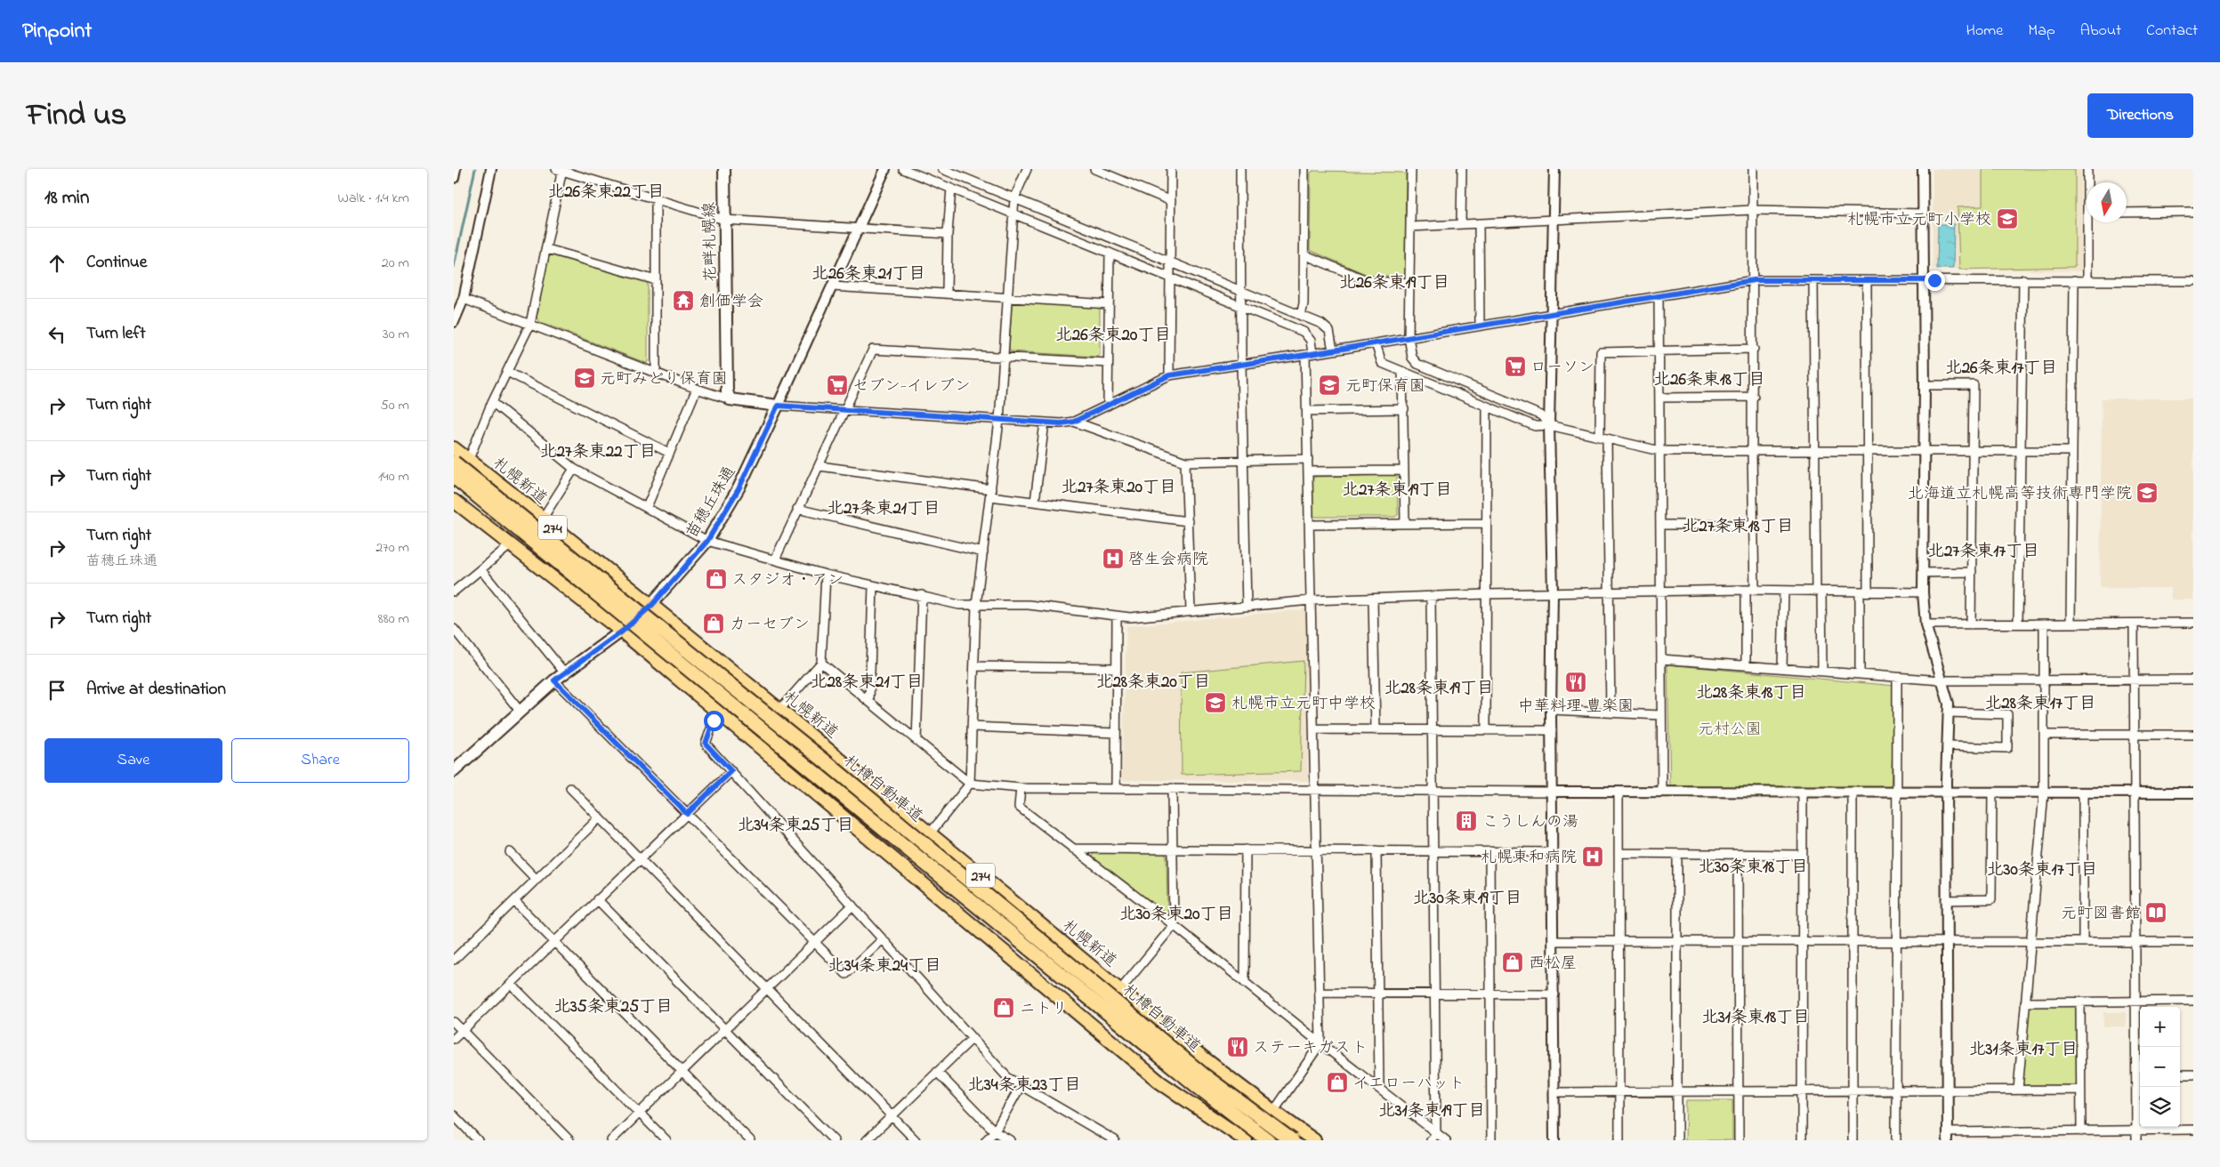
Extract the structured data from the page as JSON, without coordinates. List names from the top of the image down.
{
  "streets": {
    "highway": ["札幌新道", "274", "札樽自動車道"],
    "main road": ["花畔札幌線", "苗穂丘珠通"]
  },
  "crossings": [
    ["札幌新道", "苗穂丘珠通"],
    ["苗穂丘珠通", "274"]
  ],
  "districts": [
    "北26条東22丁目",
    "北26条東21丁目",
    "北26条東19丁目",
    "北26条東20丁目",
    "北26条東17丁目",
    "北26条東18丁目",
    "北27条東22丁目",
    "北27条東20丁目",
    "北27条東19丁目",
    "北27条東21丁目",
    "北27条東18丁目",
    "北27条東17丁目",
    "北28条東21丁目",
    "北28条東20丁目",
    "北28条東19丁目",
    "北28条東18丁目",
    "北28条東17丁目",
    "北34条東25丁目",
    "北30条東18丁目",
    "北30条東17丁目",
    "北30条東19丁目",
    "北30条東20丁目",
    "北34条東24丁目",
    "北35条東25丁目",
    "北31条東18丁目",
    "北31条東17丁目",
    "北34条東23丁目",
    "北31条東19丁目"
  ],
  "parks": ["元村公園"],
  "places": {
    "school or university": [
      "札幌市立元町小学校",
      "元町みどり保育園",
      "元町保育園",
      "北海道立札幌高等技術専門学院",
      "札幌市立元町中学校"
    ],
    "temple": ["創価学会"],
    "supermarket": ["ローソン", "セブン-イレブン"],
    "hospital": ["啓生会病院", "札幌東和病院"],
    "shop": [
      "スタジオ・アン",
      "カーセブン",
      "西松屋",
      "ニトリ",
      "イエローハット"
    ],
    "restaurant": ["中華料理 豊楽園", "ステーキガスト"],
    "building": ["こうしんの湯"],
    "library": ["元町図書館"]
  },
  "north": "bottom",
  "page": {
    "header": "Pinpoint",
    "nav": [
      "Home",
      "Map",
      "About",
      "Contact"
    ],
    "title": "Find us",
    "buttons": [
      "Directions",
      ["Save", "Share"]
    ],
    "heading": ["18 min", "Walk · 1.4 km"],
    "list": [
      ["Continue", "20 m"],
      ["Turn left", "30 m"],
      ["Turn right", "50 m"],
      ["Turn right", "140 m"],
      ["Turn right", "苗穂丘珠通", "270 m"],
      ["Turn right", "880 m"],
      "Arrive at destination"
    ],
    "map_buttons": ["+", "−"]
  }
}
